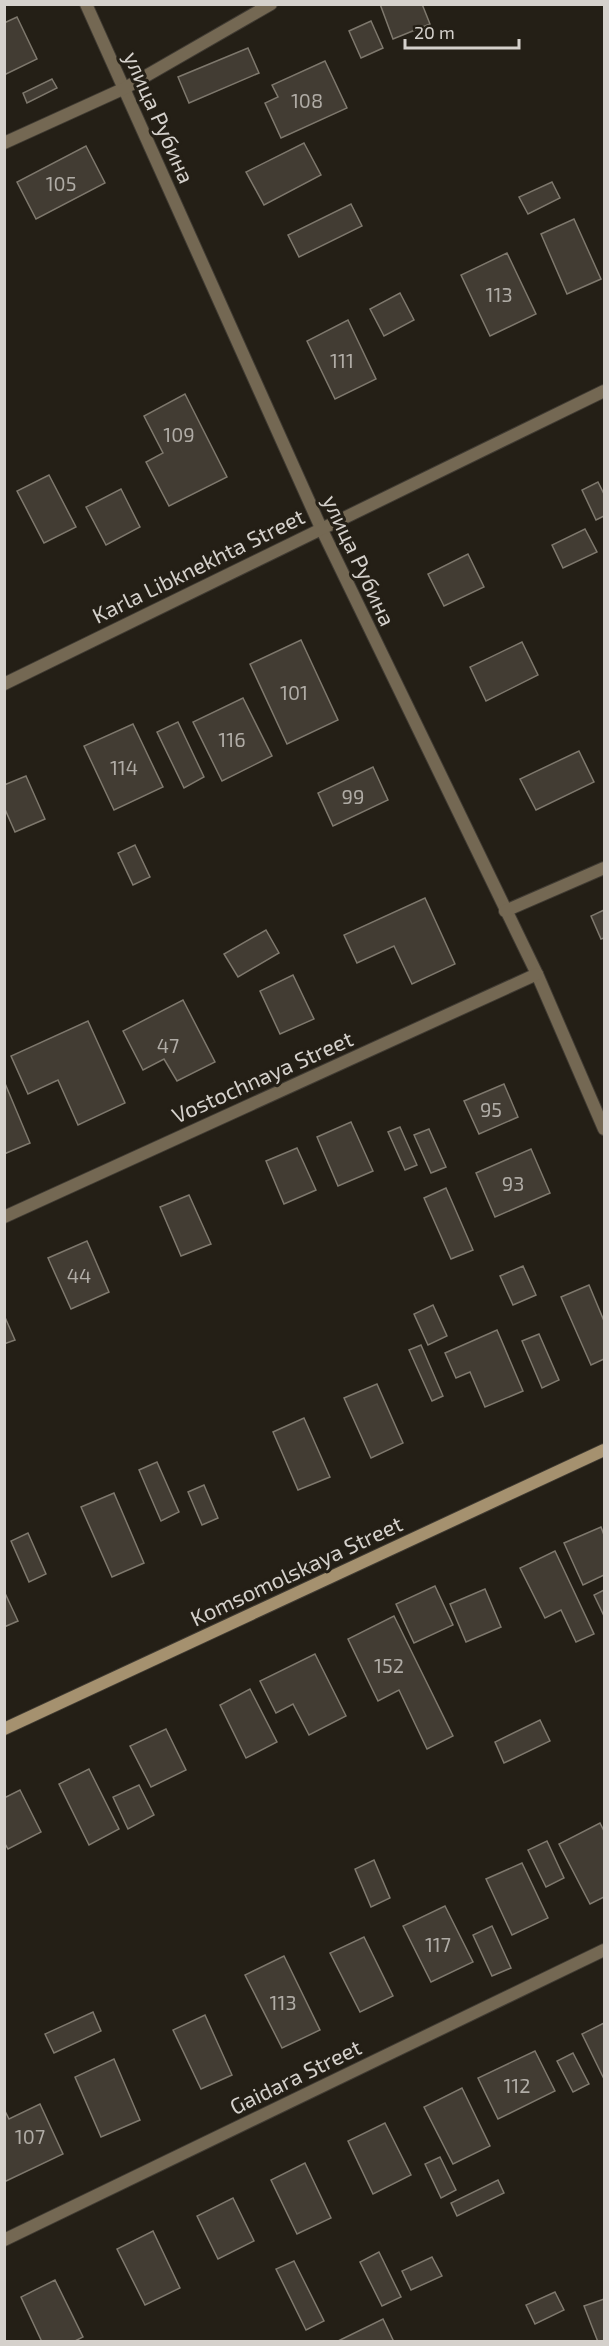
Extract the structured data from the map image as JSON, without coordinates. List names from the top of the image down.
{
  "streets": {
    "street": [
      "улица Рубина",
      "Karla Libknekhta Street",
      "Vostochnaya Street",
      "Komsomolskaya Street",
      "Gaidara Street"
    ]
  },
  "crossings": [
    ["улица Рубина", "Karla Libknekhta Street"],
    ["улица Рубина", "Vostochnaya Street"]
  ],
  "house_numbers": [
    "108",
    "105",
    "113",
    "111",
    "109",
    "101",
    "116",
    "114",
    "99",
    "47",
    "95",
    "93",
    "44",
    "152",
    "117",
    "113",
    "112",
    "107"
  ],
  "scale_bar": "20 m"
}
